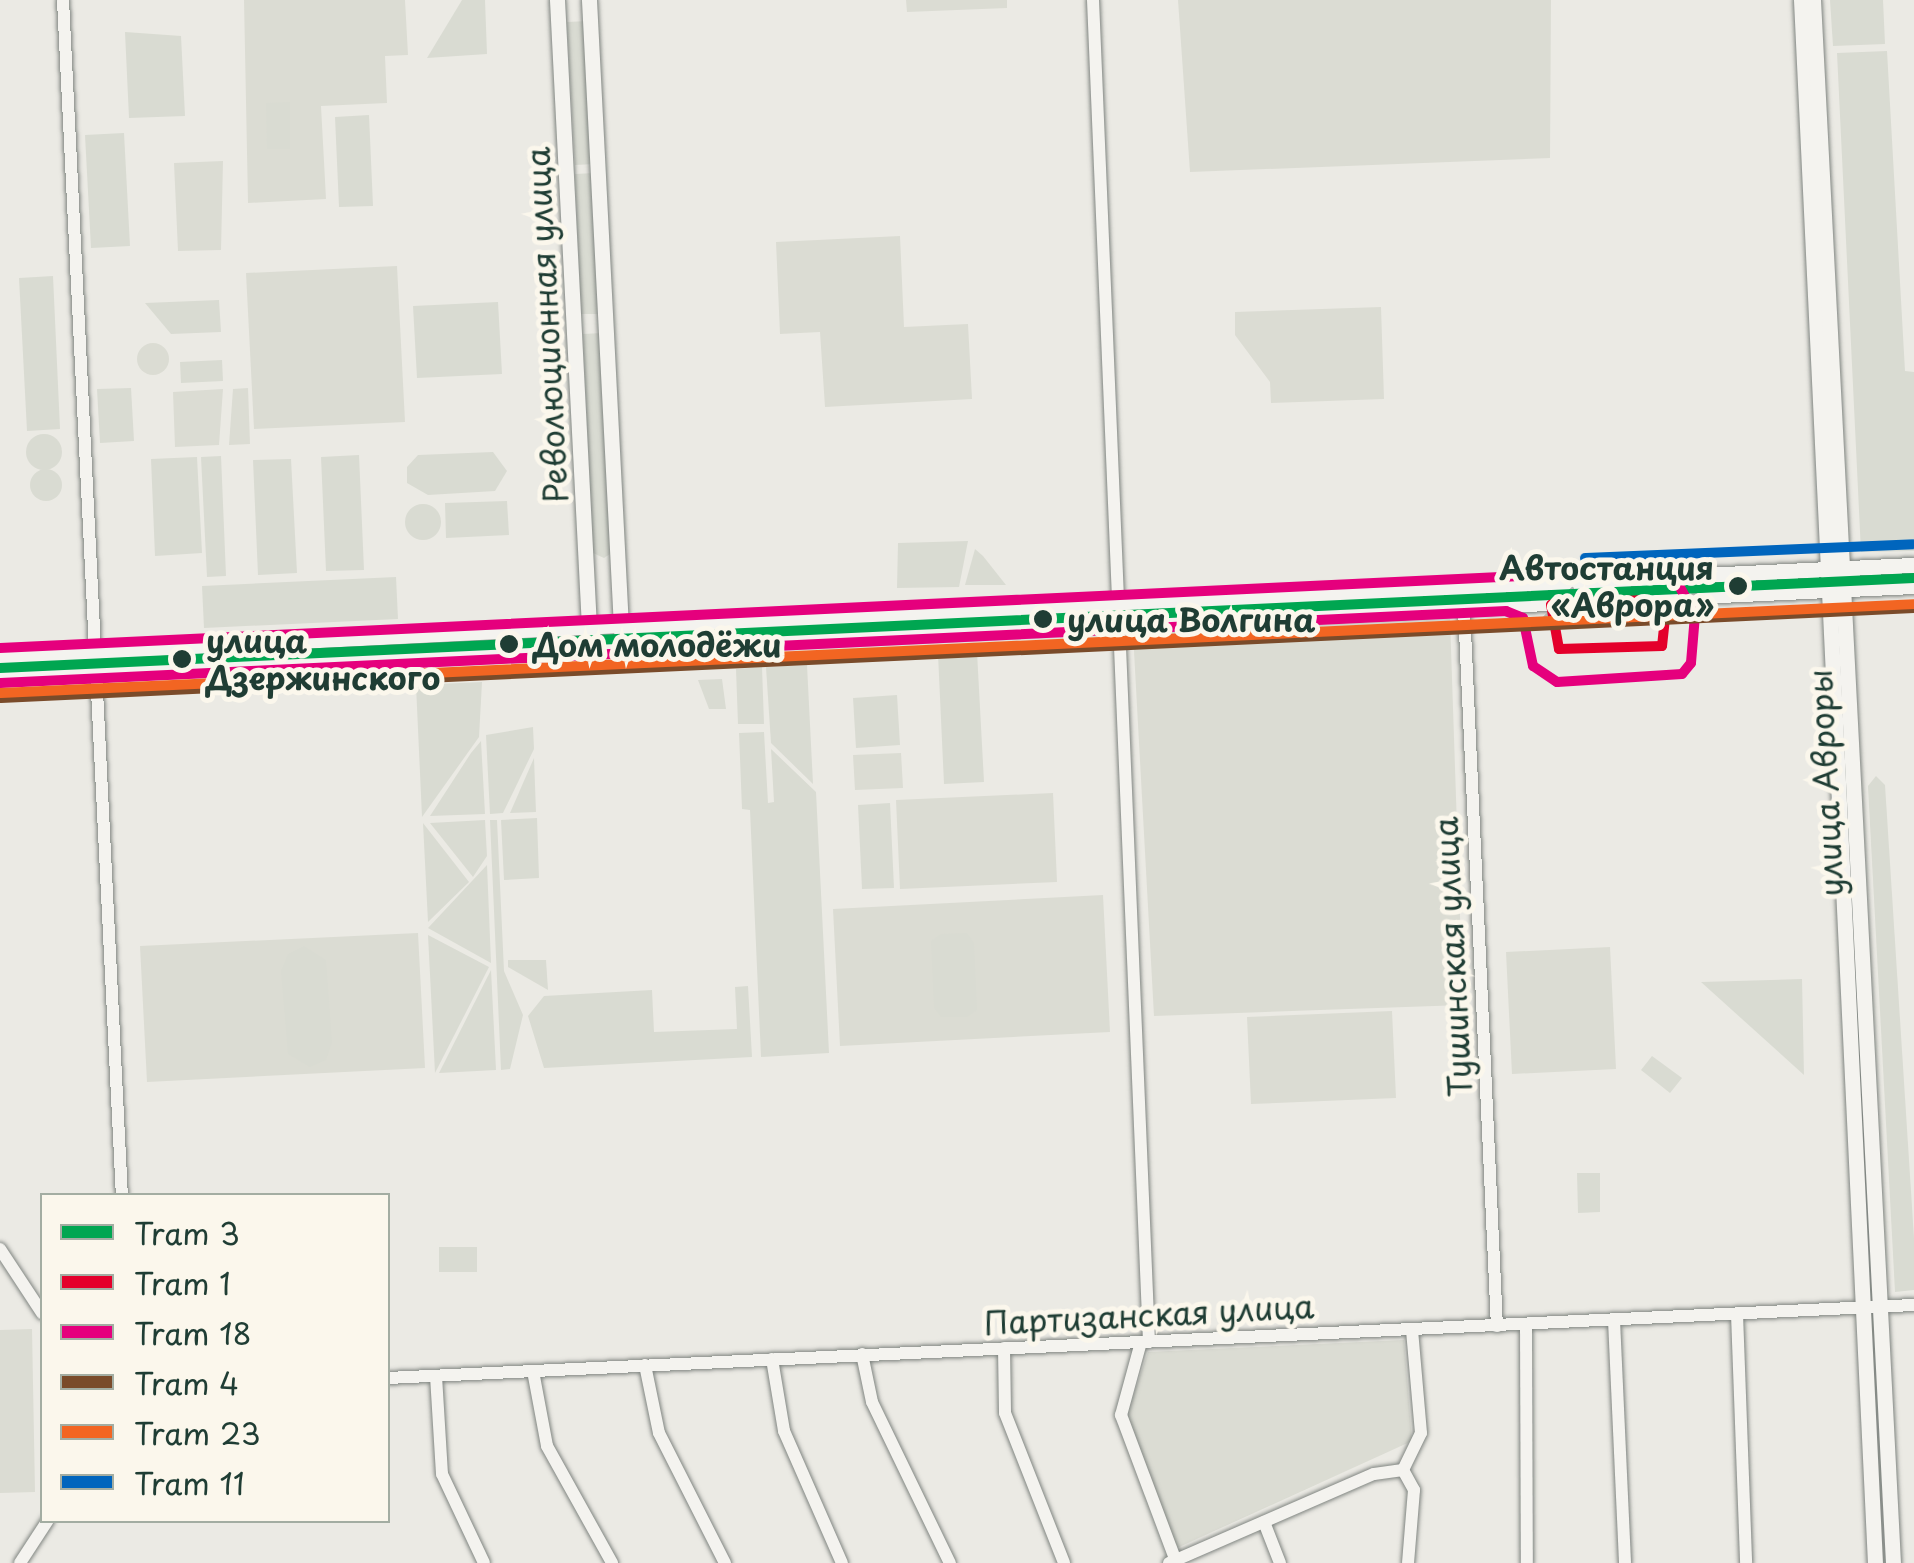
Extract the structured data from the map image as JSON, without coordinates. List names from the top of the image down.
{
  "streets": {
    "main road": ["Революционная улица", "улица Авроры"],
    "street": ["Тушинская улица", "Партизанская улица"]
  },
  "crossings": [
    ["улица Авроры", "Партизанская улица"],
    ["Тушинская улица", "Партизанская улица"]
  ],
  "places": [
    "Автостанция «Аврора»",
    "улица Волгина",
    "Дом молодёжи",
    "улица Дзержинского"
  ],
  "lines": [
    "tram line 11",
    "tram line 18",
    "tram line 3",
    "tram line 1",
    "tram line 23",
    "tram line 4"
  ],
  "legend": [
    "Tram 3",
    "Tram 1",
    "Tram 18",
    "Tram 4",
    "Tram 23",
    "Tram 11"
  ]
}
